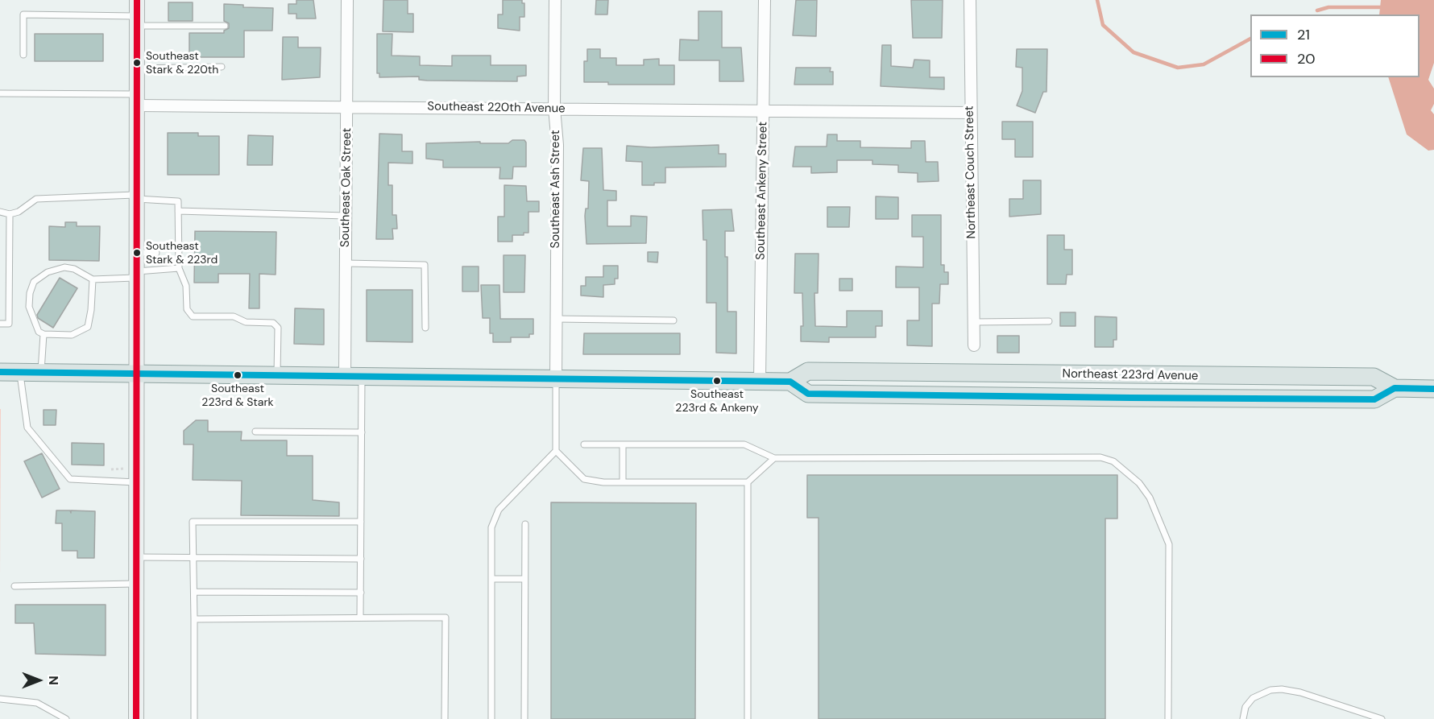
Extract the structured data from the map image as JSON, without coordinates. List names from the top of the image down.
{
  "streets": {
    "main road": ["Northeast 223rd Avenue"],
    "street": [
      "Southeast 220th Avenue",
      "Northeast Couch Street",
      "Southeast Oak Street",
      "Southeast Ash Street",
      "Southeast Ankeny Street"
    ]
  },
  "crossings": [
    ["Southeast 220th Avenue", "Northeast Couch Street"],
    ["Southeast 220th Avenue", "Southeast Oak Street"],
    ["Southeast 220th Avenue", "Southeast Ash Street"],
    ["Southeast 220th Avenue", "Southeast Ankeny Street"]
  ],
  "places": [
    "Southeast Stark & 220th",
    "Southeast Stark & 223rd",
    "Southeast 223rd & Stark",
    "Southeast 223rd & Ankeny"
  ],
  "lines": ["transit line 20", "transit line 21"],
  "legend": ["21", "20"],
  "north": "right"
}
